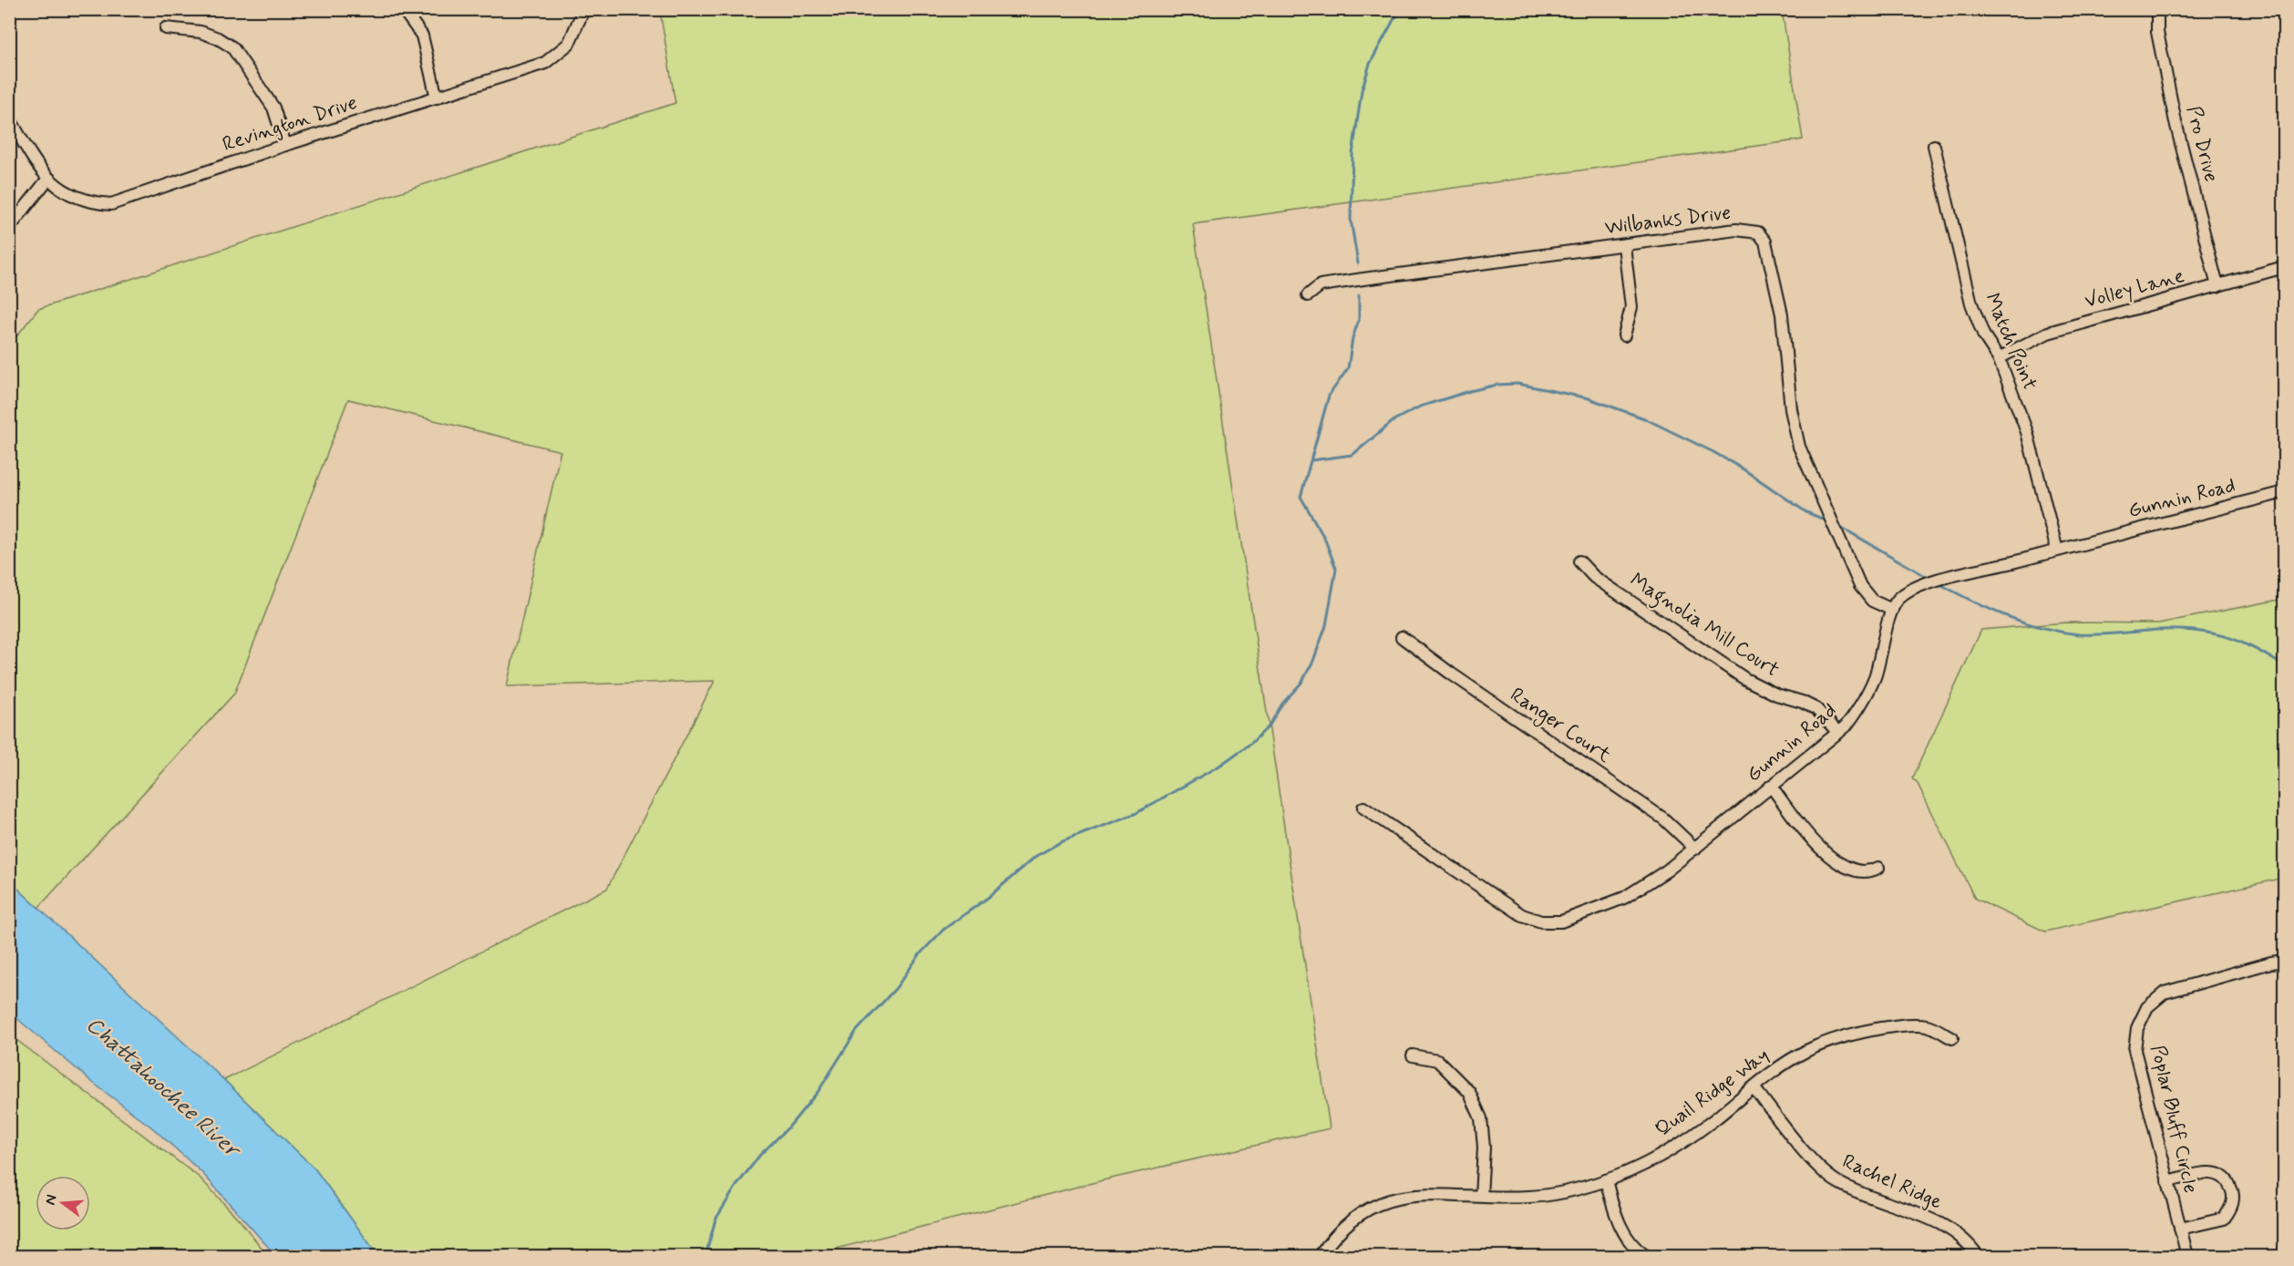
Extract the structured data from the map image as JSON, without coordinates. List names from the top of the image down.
{
  "streets": {
    "street": [
      "Revington Drive",
      "Pro Drive",
      "Wilbanks Drive",
      "Volley Lane",
      "Match Point",
      "Gunnin Road",
      "Magnolia Mill Court",
      "Ranger Court",
      "Quail Ridge Way",
      "Poplar Bluff Circle",
      "Rachel Ridge"
    ]
  },
  "crossings": [
    ["Pro Drive", "Volley Lane"],
    ["Wilbanks Drive", "Gunnin Road"],
    ["Volley Lane", "Match Point"],
    ["Match Point", "Gunnin Road"],
    ["Gunnin Road", "Magnolia Mill Court"],
    ["Gunnin Road", "Ranger Court"],
    ["Quail Ridge Way", "Rachel Ridge"]
  ],
  "water": ["Chattahoochee River"],
  "north": "left"
}
